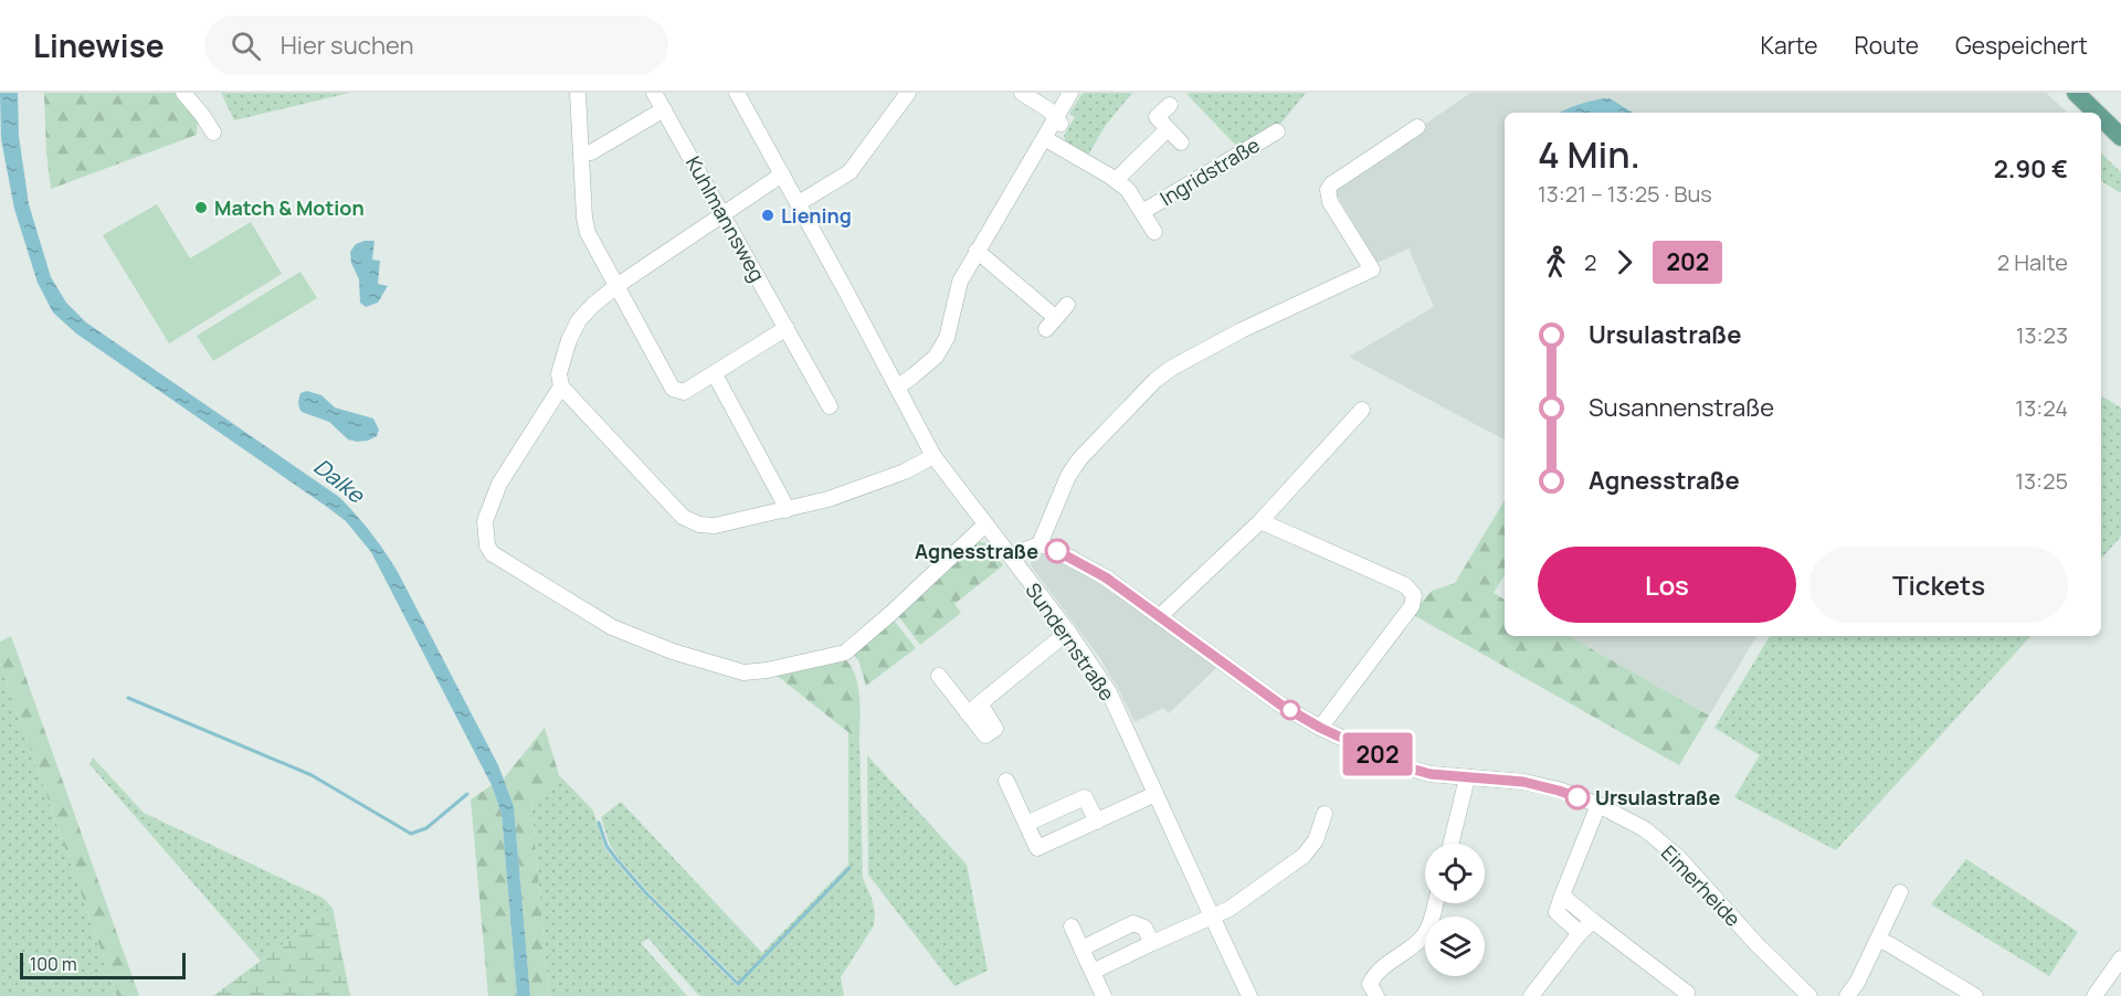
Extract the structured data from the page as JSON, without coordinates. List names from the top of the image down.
{
  "streets": {
    "street": [
      "Ingridstraße",
      "Kuhlmannsweg",
      "Sundernstraße",
      "Eimerheide"
    ]
  },
  "water": ["Dalke"],
  "places": [
    "Match & Motion",
    "Liening",
    "Agnesstraße",
    "Ursulastraße"
  ],
  "lines": ["bus line 202"],
  "scale_bar": "100 m",
  "page": {
    "header": "Linewise",
    "search": "Hier suchen",
    "nav": ["Karte", "Route", "Gespeichert"],
    "on_map": "202",
    "heading": ["4 Min.", "13:21 – 13:25 · Bus", "2.90 €"],
    "legs": ["2", "202", "2 Halte"],
    "list": [
      {
        "name": "Ursulastraße",
        "value": "13:23"
      },
      {
        "name": "Susannenstraße",
        "value": "13:24"
      },
      {
        "name": "Agnesstraße",
        "value": "13:25"
      }
    ],
    "buttons": ["Los", "Tickets"],
    "scale": "100 m"
  }
}
